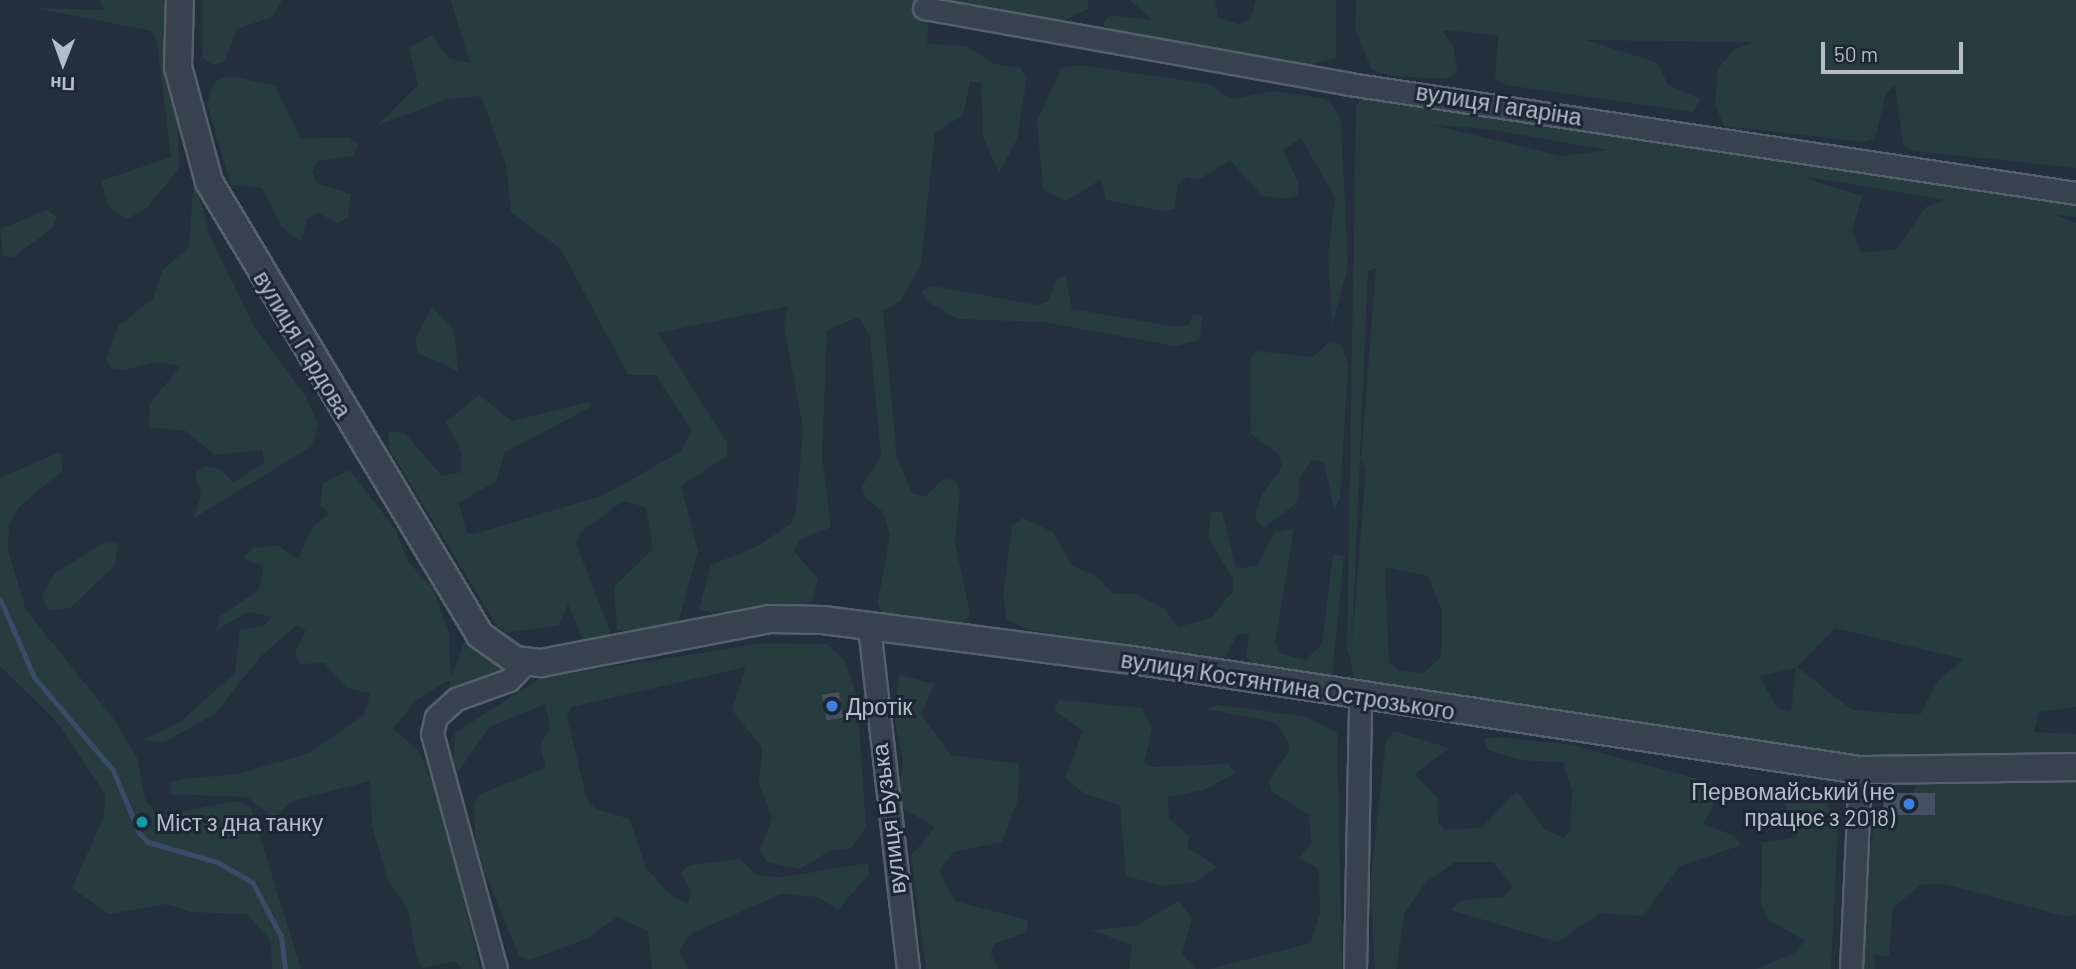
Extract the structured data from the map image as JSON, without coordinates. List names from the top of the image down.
{
  "streets": {
    "street": [
      "вулиця Гагаріна",
      "вулиця Гардова",
      "вулиця Костянтина Острозького",
      "вулиця Бузька"
    ]
  },
  "crossings": [
    ["вулиця Гардова", "вулиця Костянтина Острозького"],
    ["вулиця Костянтина Острозького", "вулиця Бузька"]
  ],
  "places": ["Дротік", "Первомайський (не працює з 2018)", "Міст з дна танку"],
  "scale_bar": "50 m",
  "north": "bottom"
}
